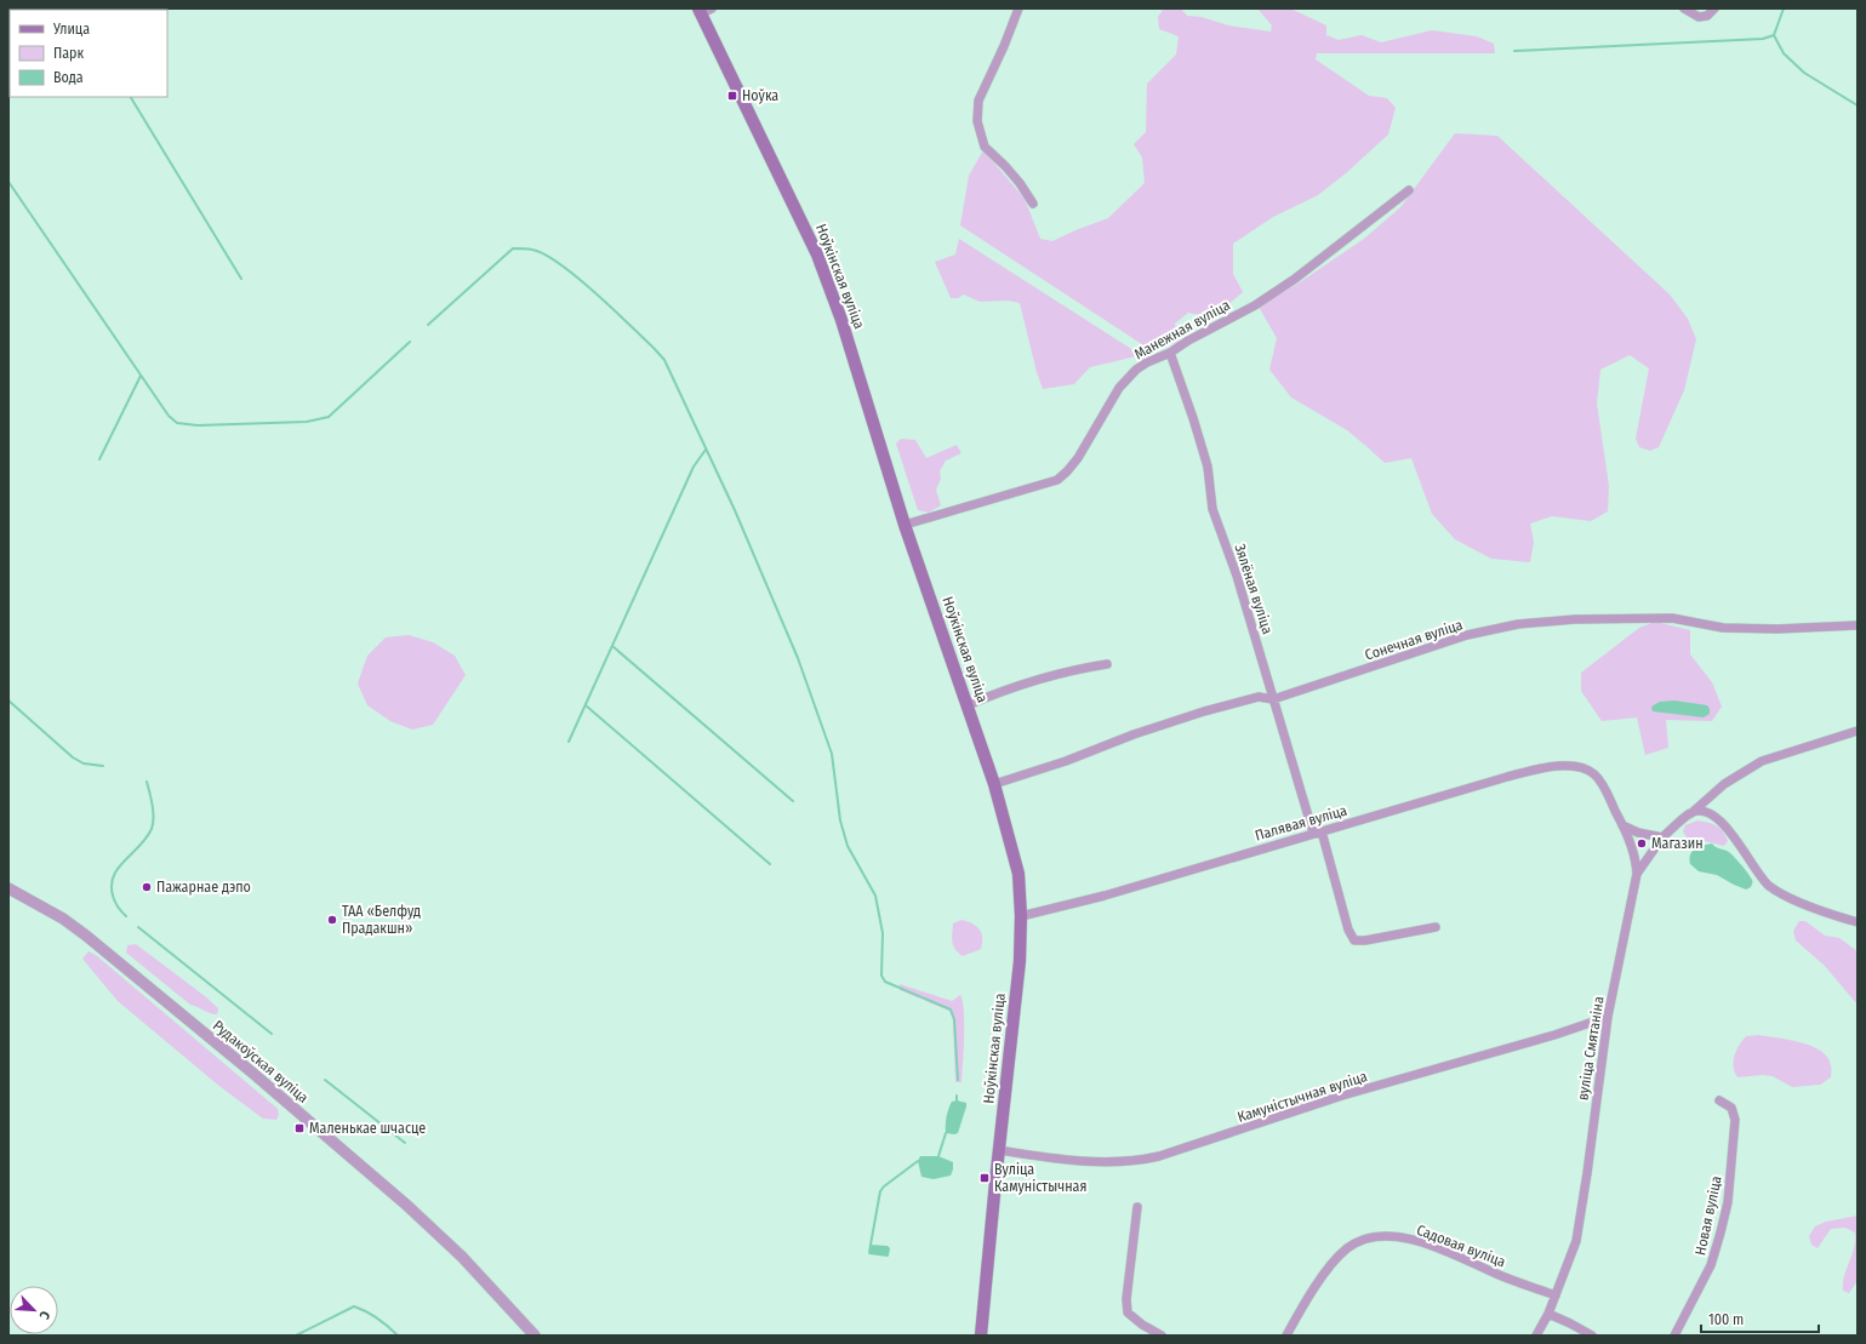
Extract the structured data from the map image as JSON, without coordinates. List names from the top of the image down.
{
  "streets": {
    "main road": ["Ноўкінская вуліца"],
    "street": [
      "Манежная вуліца",
      "Зялёная вуліца",
      "Сонечная вуліца",
      "Палявая вуліца",
      "вуліца Смятаніна",
      "Рудакоўская вуліца",
      "Камуністычная вуліца",
      "Новая вуліца",
      "Садовая вуліца"
    ]
  },
  "crossings": [
    ["Ноўкінская вуліца", "Манежная вуліца"],
    ["Ноўкінская вуліца", "Сонечная вуліца"],
    ["Ноўкінская вуліца", "Палявая вуліца"],
    ["Ноўкінская вуліца", "Камуністычная вуліца"],
    ["Манежная вуліца", "Зялёная вуліца"],
    ["Зялёная вуліца", "Сонечная вуліца"],
    ["Зялёная вуліца", "Палявая вуліца"],
    ["Палявая вуліца", "вуліца Смятаніна"],
    ["вуліца Смятаніна", "Камуністычная вуліца"],
    ["вуліца Смятаніна", "Садовая вуліца"]
  ],
  "places": {
    "transit": ["Ноўка", "Маленькае шчасце", "Вуліца Камуністычная"],
    "other": ["Магазин", "Пажарнае дэпо", "ТАА «Белфуд Прадакшн»"]
  },
  "legend": ["Улица", "Парк", "Вода"],
  "scale_bar": "100 m",
  "north": "bottom right"
}
